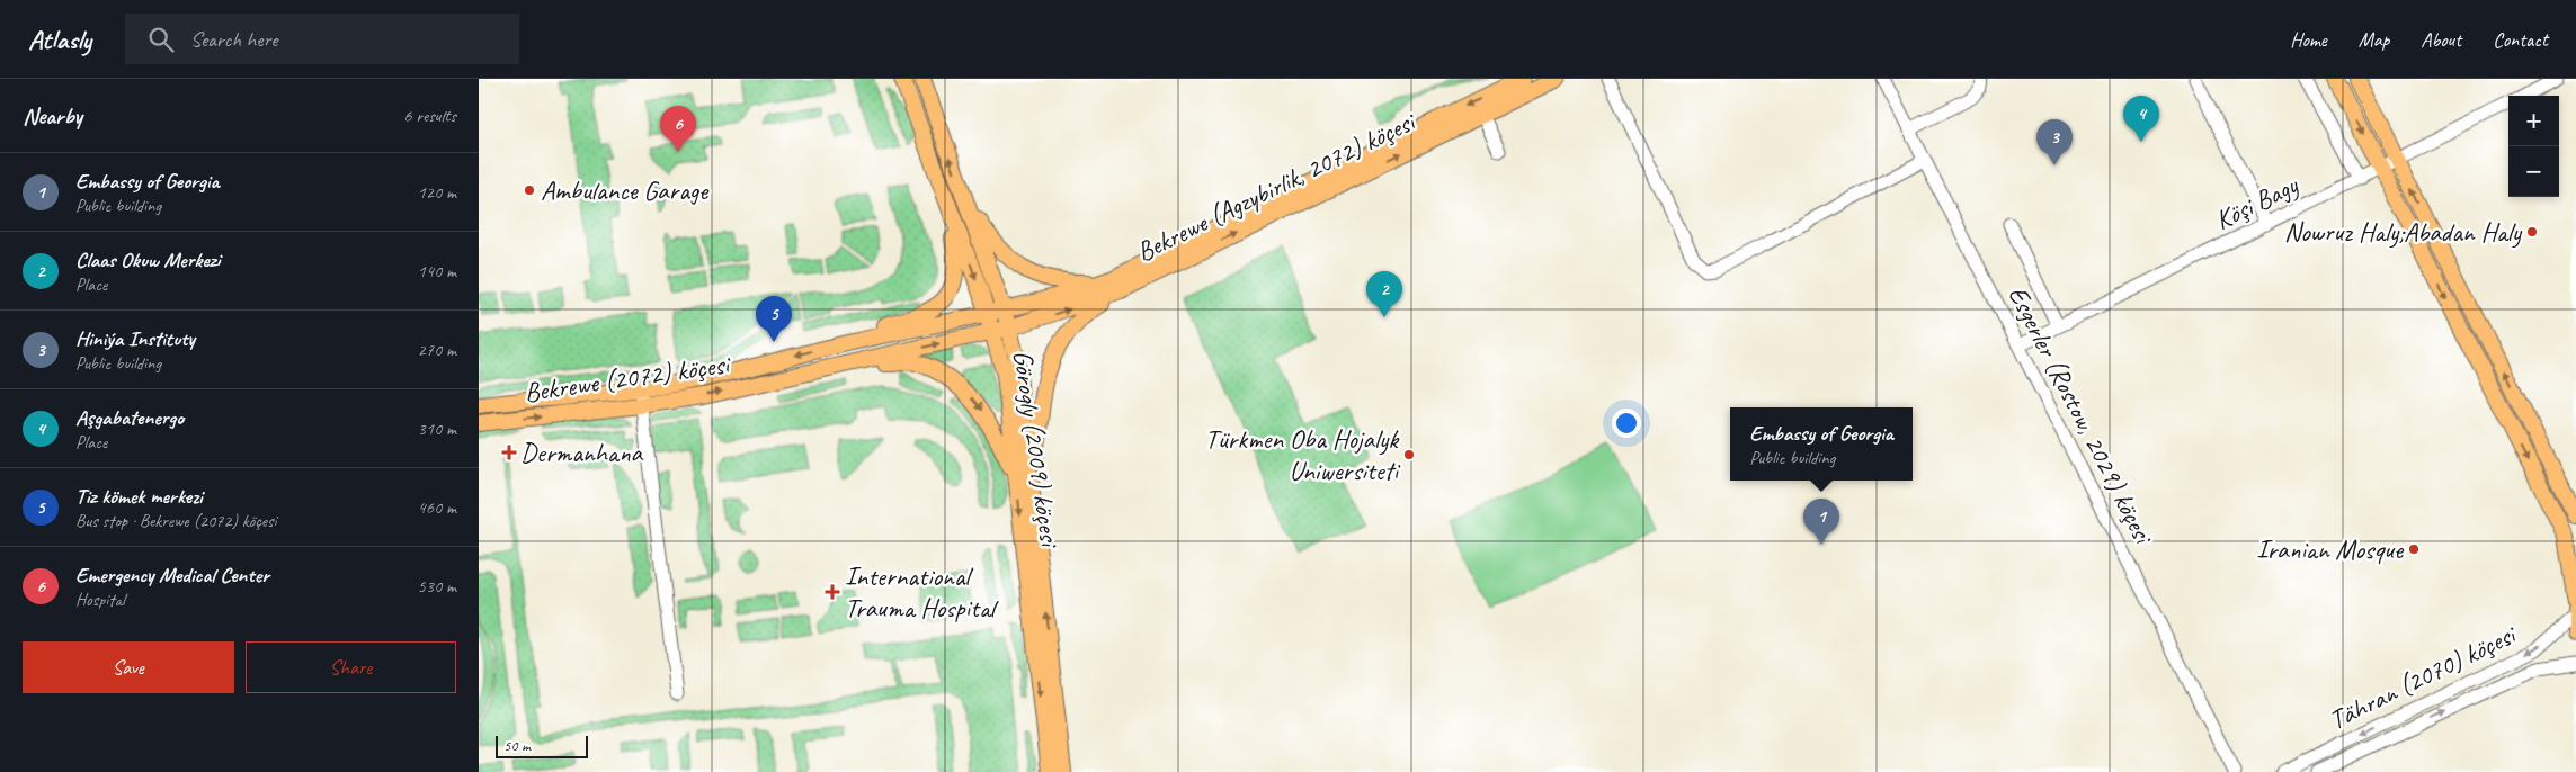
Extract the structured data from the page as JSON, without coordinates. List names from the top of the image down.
{
  "streets": {
    "main road": ["Bekrewe (Agzybirlik, 2072) köçesi", "Bekrewe (2072) köçesi", "Görogly (2009) köçesi"],
    "street": ["Köşi Bagy", "Esgerler (Rostow, 2029) köçesi", "Tähran (2070) köçesi"]
  },
  "crossings": [
    ["Bekrewe (Agzybirlik, 2072) köçesi", "Bekrewe (2072) köçesi"],
    ["Bekrewe (Agzybirlik, 2072) köçesi", "Görogly (2009) köçesi"],
    ["Köşi Bagy", "Esgerler (Rostow, 2029) köçesi"],
    ["Bekrewe (2072) köçesi", "Görogly (2009) köçesi"]
  ],
  "places": {
    "other": [
      "Ambulance Garage",
      "Nowruz Haly;Abadan Haly",
      "Türkmen Oba Hojalyk Uniwersiteti",
      "Iranian Mosque"
    ],
    "health": ["Dermanhana", "International Trauma Hospital"]
  },
  "scale_bar": "50 m",
  "page": {
    "header": "Atlasly",
    "search": "Search here",
    "nav": [
      "Home",
      "Map",
      "About",
      "Contact"
    ],
    "heading": ["Nearby", "6 results"],
    "map_buttons": ["+", "−"],
    "pins": [
      "4",
      "6",
      "3",
      "2",
      "5",
      "1"
    ],
    "list": [
      {
        "mark": "1",
        "name": "Embassy of Georgia",
        "note": "Public building",
        "value": "120 m"
      },
      {
        "mark": "2",
        "name": "Claas Okuw Merkezi",
        "note": "Place",
        "value": "140 m"
      },
      {
        "mark": "3",
        "name": "Hiniýa Instituty",
        "note": "Public building",
        "value": "270 m"
      },
      {
        "mark": "4",
        "name": "Aşgabatenergo",
        "note": "Place",
        "value": "310 m"
      },
      {
        "mark": "5",
        "name": "Tiz kömek merkezi",
        "note": "Bus stop · Bekrewe (2072) köçesi",
        "value": "460 m"
      },
      {
        "mark": "6",
        "name": "Emergency Medical Center",
        "note": "Hospital",
        "value": "530 m"
      }
    ],
    "popup": ["Embassy of Georgia", "Public building"],
    "buttons": ["Save", "Share"],
    "scale": "50 m"
  }
}
